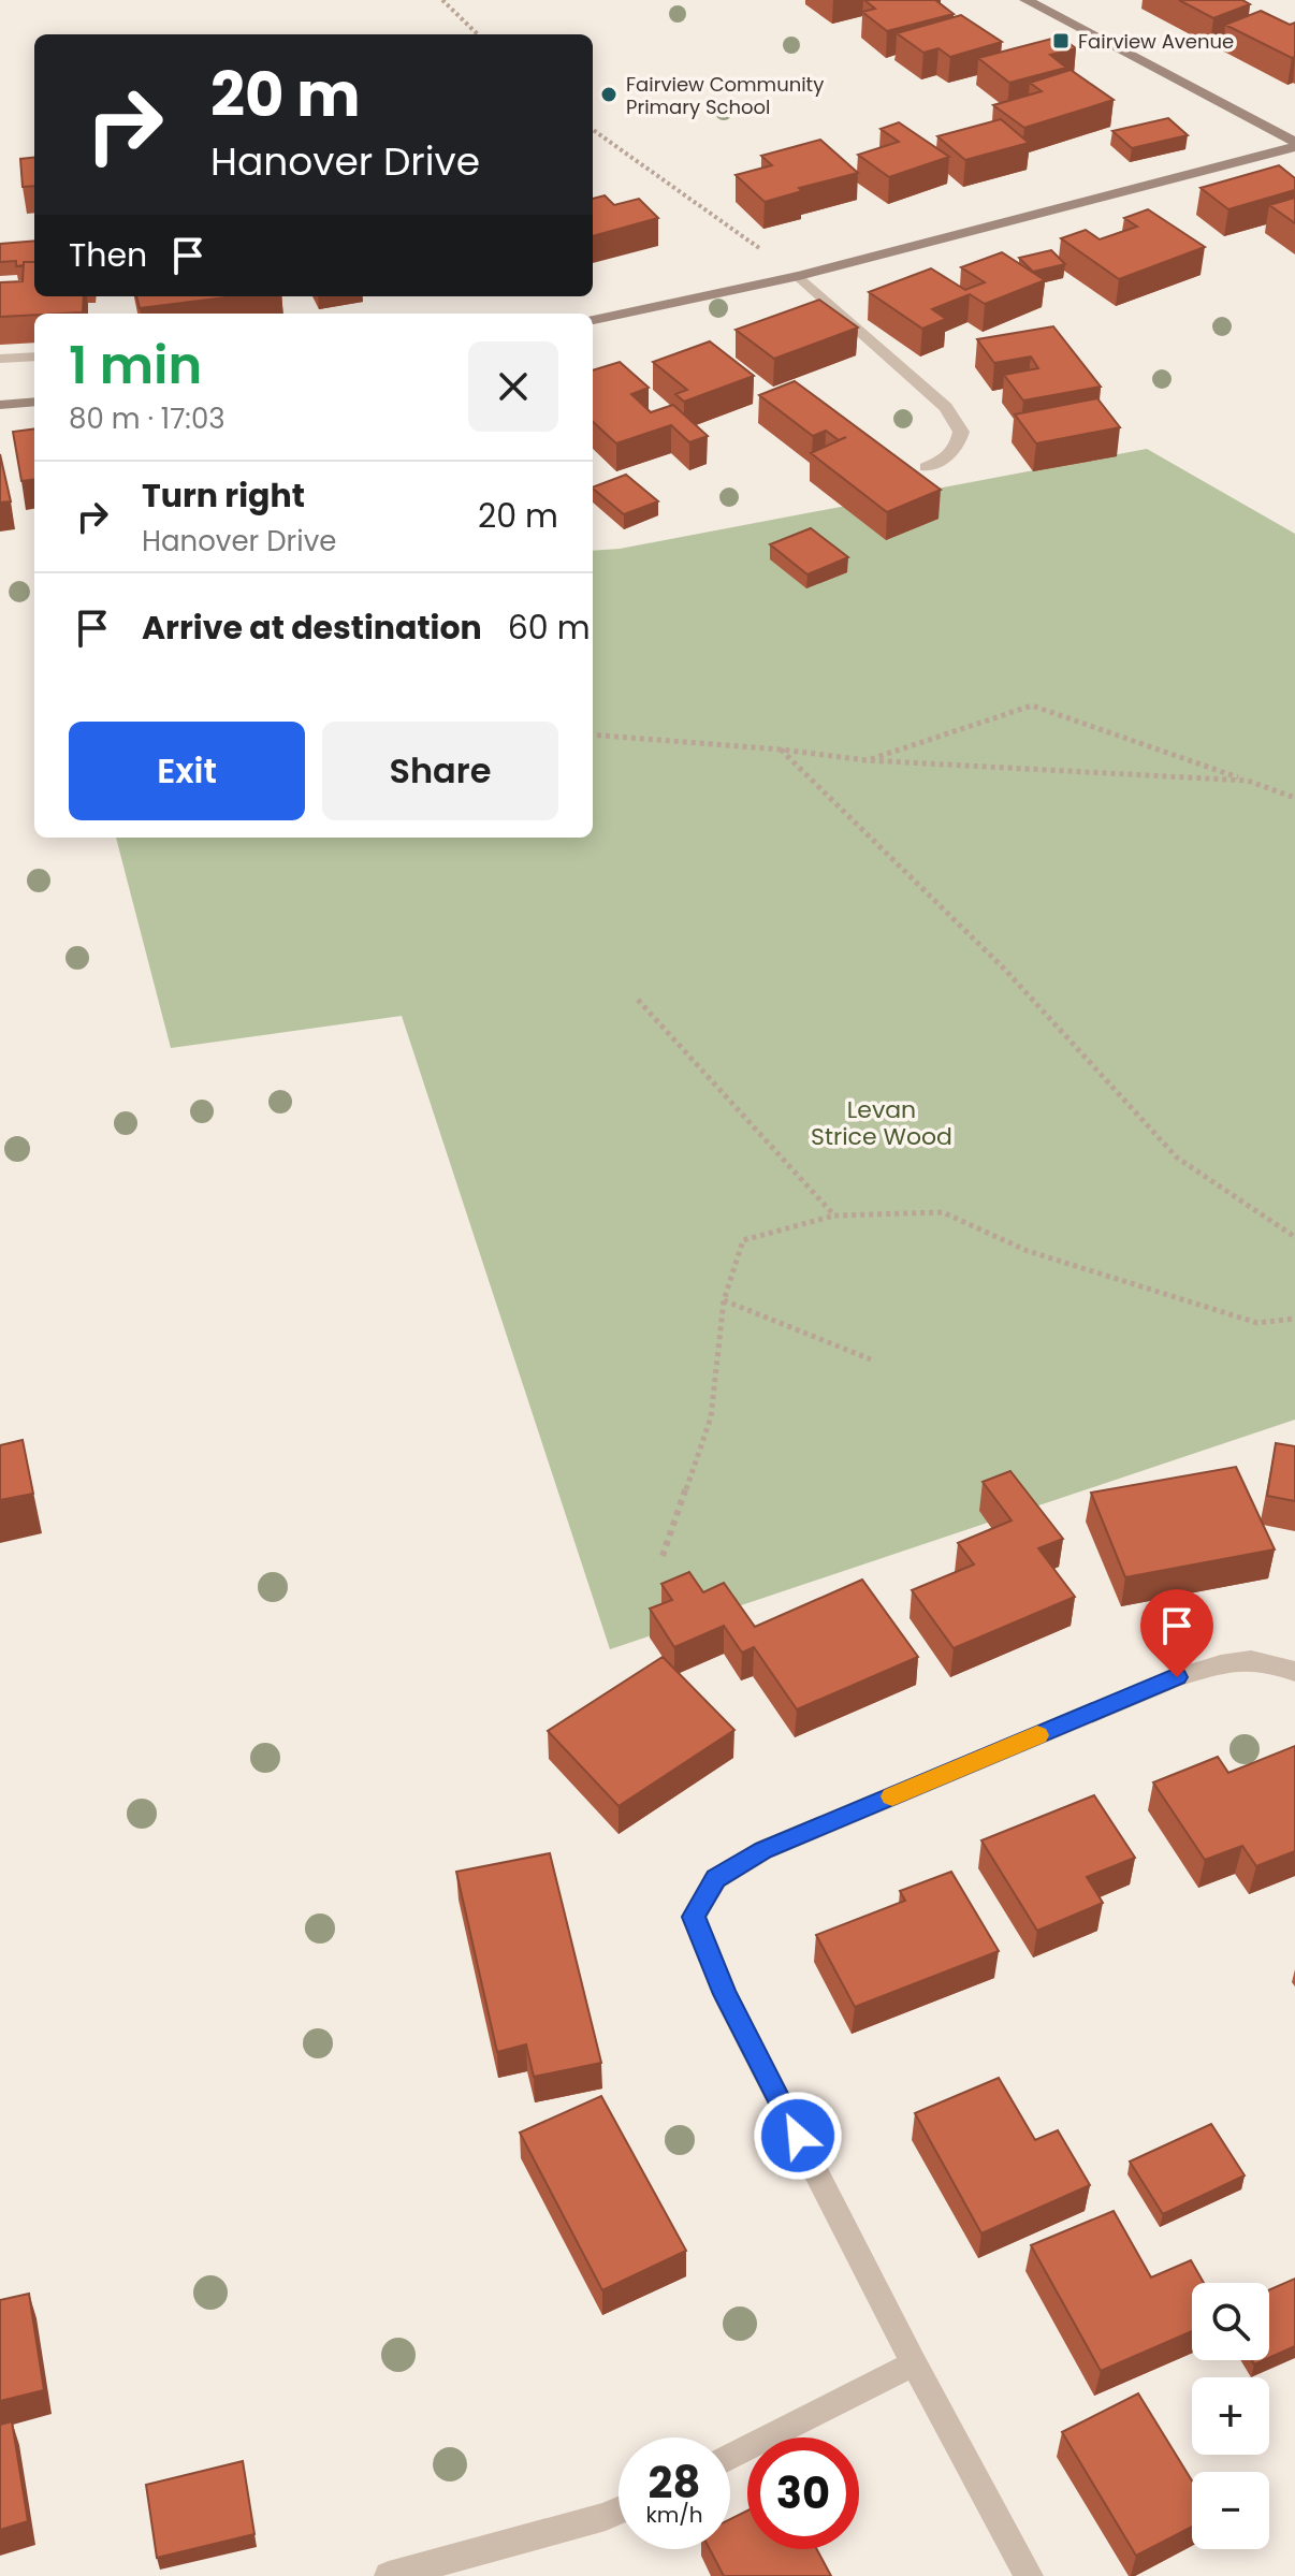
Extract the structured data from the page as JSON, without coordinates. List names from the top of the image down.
{
  "parks": ["Levan Strice Wood"],
  "places": {
    "transit": ["Fairview Avenue"],
    "other": ["Fairview Community Primary School"]
  },
  "page": {
    "turn": ["20 m", "Hanover Drive"],
    "then": "Then",
    "heading": ["1 min", "80 m · 17:03"],
    "list": [
      {
        "name": "Turn right",
        "note": "Hanover Drive",
        "value": "20 m"
      },
      {
        "name": "Arrive at destination",
        "value": "60 m"
      }
    ],
    "buttons": ["Exit", "Share"],
    "map_buttons": ["+", "−"],
    "speed": "28 km/h",
    "limit": "30"
  }
}
